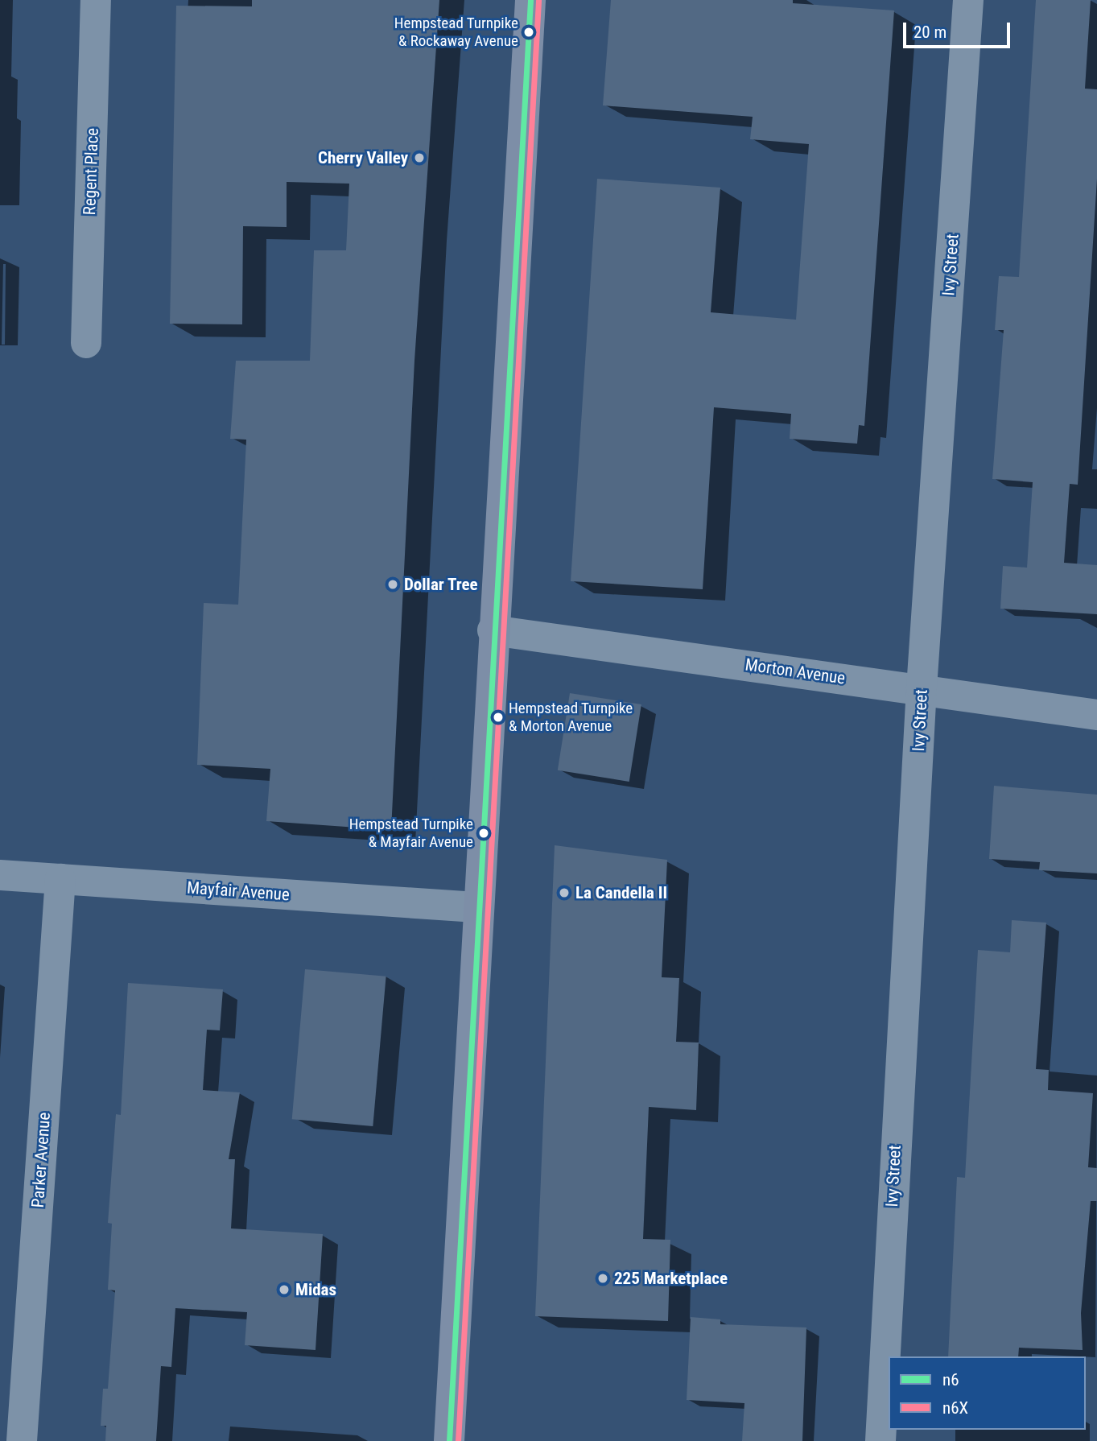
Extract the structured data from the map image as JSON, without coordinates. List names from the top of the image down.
{
  "streets": {
    "street": [
      "Regent Place",
      "Ivy Street",
      "Morton Avenue",
      "Mayfair Avenue",
      "Parker Avenue"
    ]
  },
  "crossings": [
    ["Ivy Street", "Morton Avenue"],
    ["Mayfair Avenue", "Parker Avenue"]
  ],
  "places": [
    "Hempstead Turnpike & Rockaway Avenue",
    "Cherry Valley",
    "Dollar Tree",
    "Hempstead Turnpike & Morton Avenue",
    "Hempstead Turnpike & Mayfair Avenue",
    "La Candella II",
    "225 Marketplace",
    "Midas"
  ],
  "lines": ["transit line n6", "transit line n6X"],
  "legend": ["n6", "n6X"],
  "scale_bar": "20 m"
}
